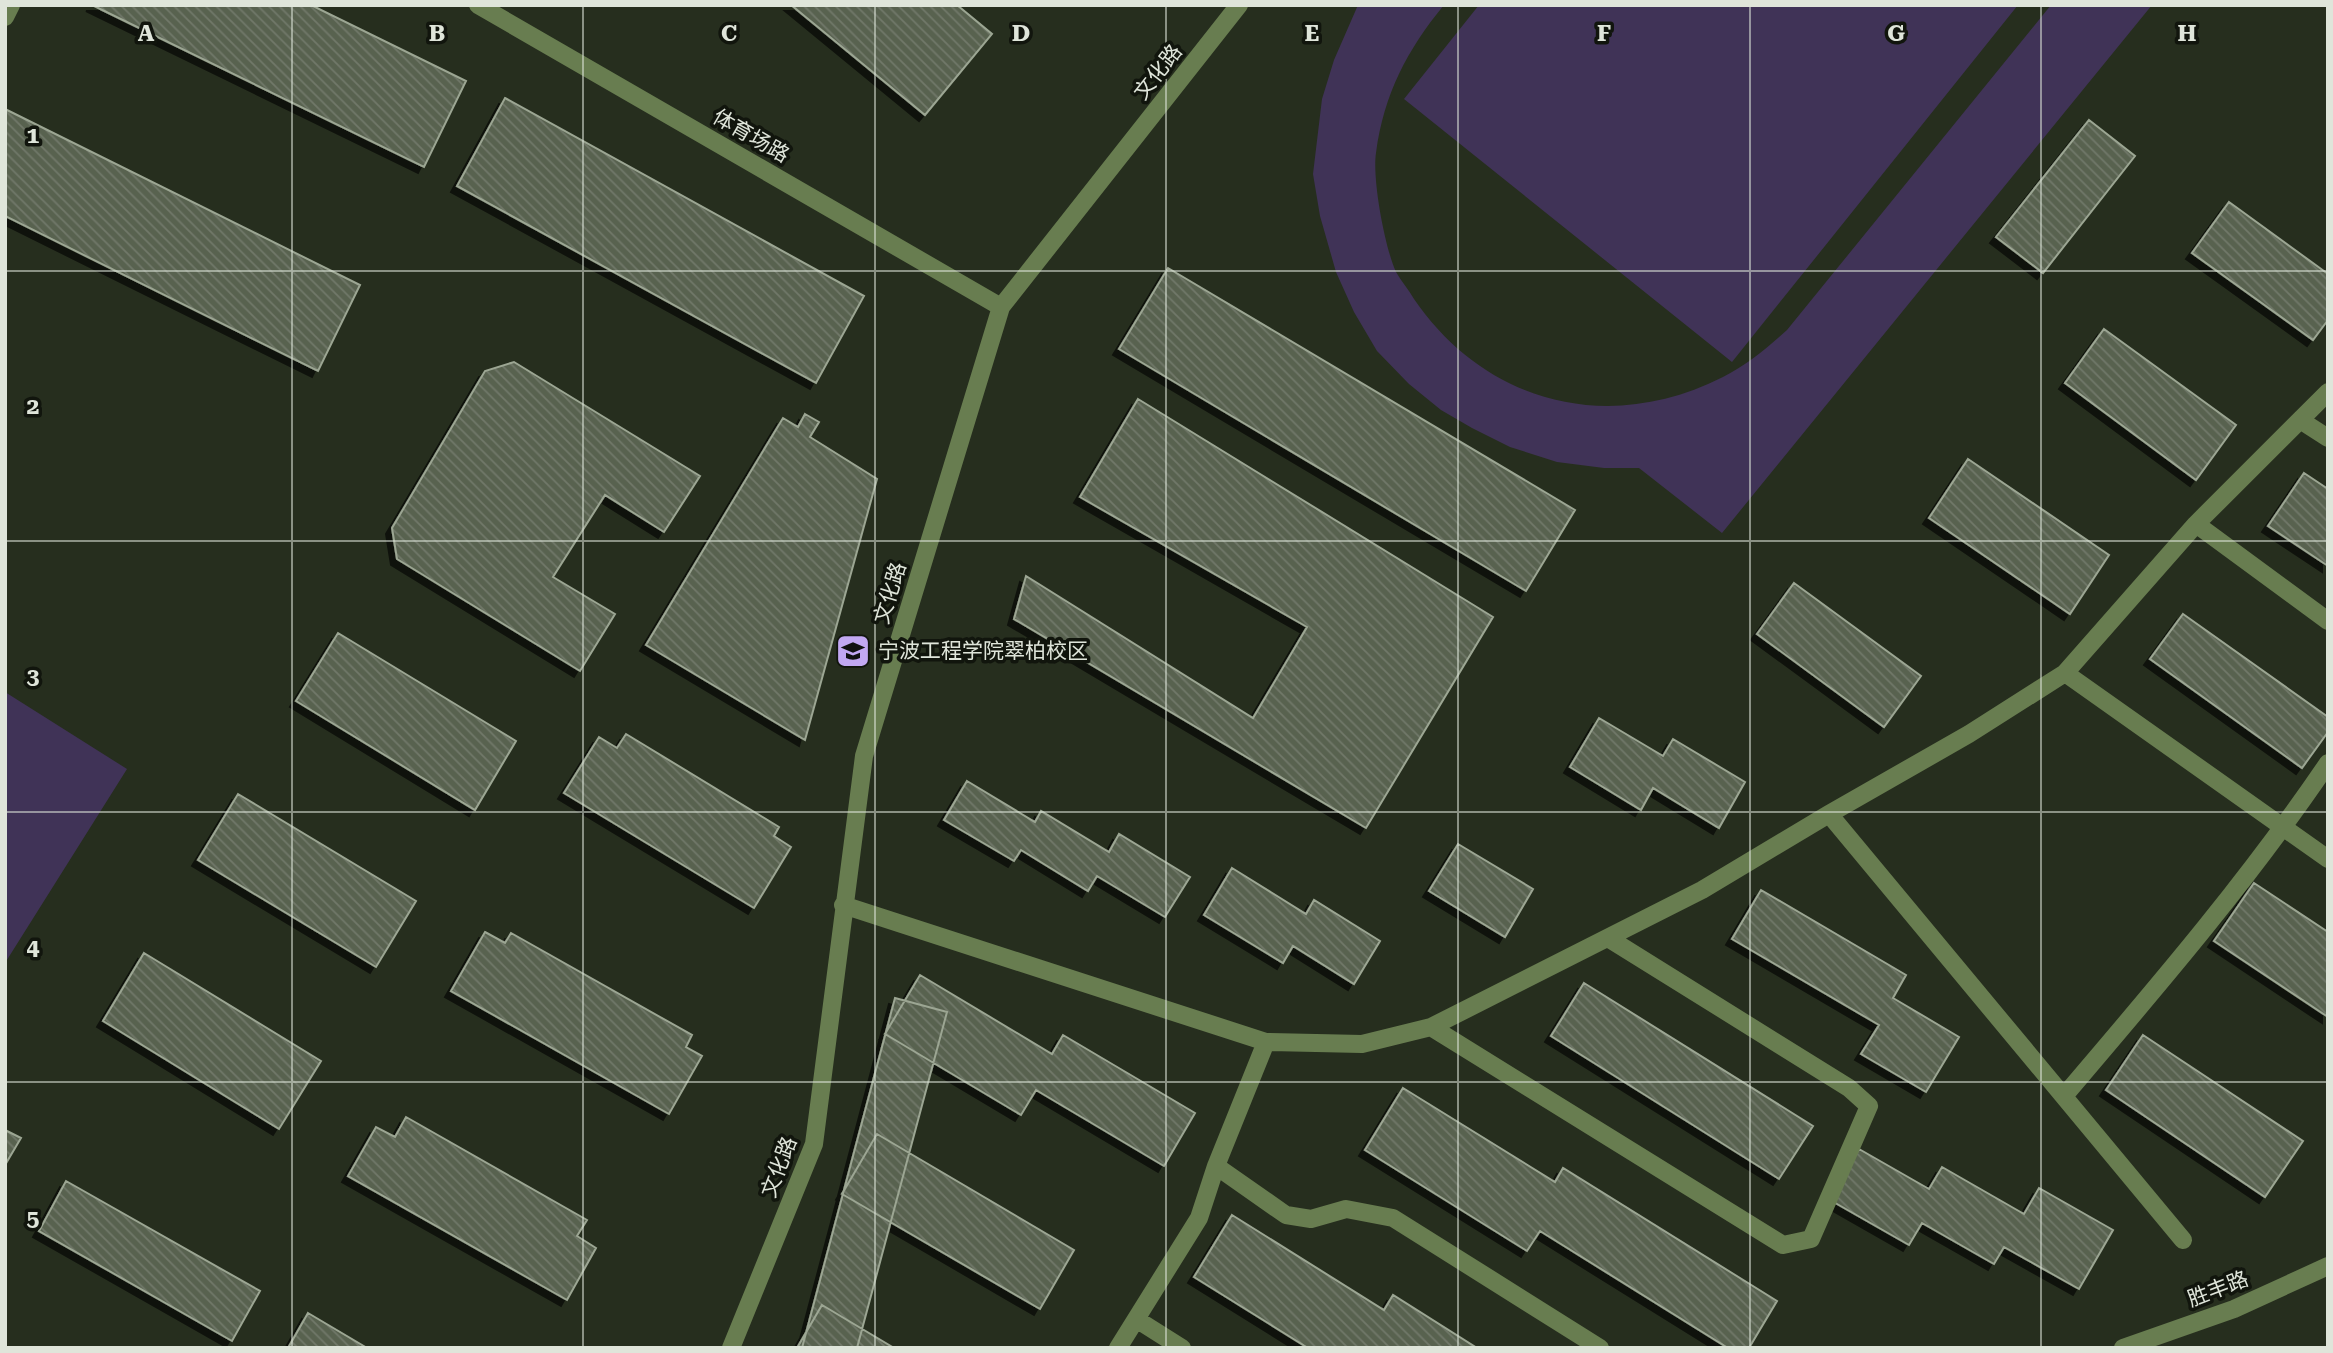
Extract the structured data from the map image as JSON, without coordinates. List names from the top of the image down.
{
  "streets": {
    "street": ["文化路", "体育场路", "胜丰路"]
  },
  "crossings": [
    ["文化路", "体育场路"]
  ],
  "places": {
    "school or university": ["宁波工程学院翠柏校区"]
  },
  "grid": {
    "columns": [
      "A",
      "B",
      "C",
      "D",
      "E",
      "F",
      "G",
      "H"
    ],
    "rows": [
      "1",
      "2",
      "3",
      "4",
      "5"
    ]
  }
}
